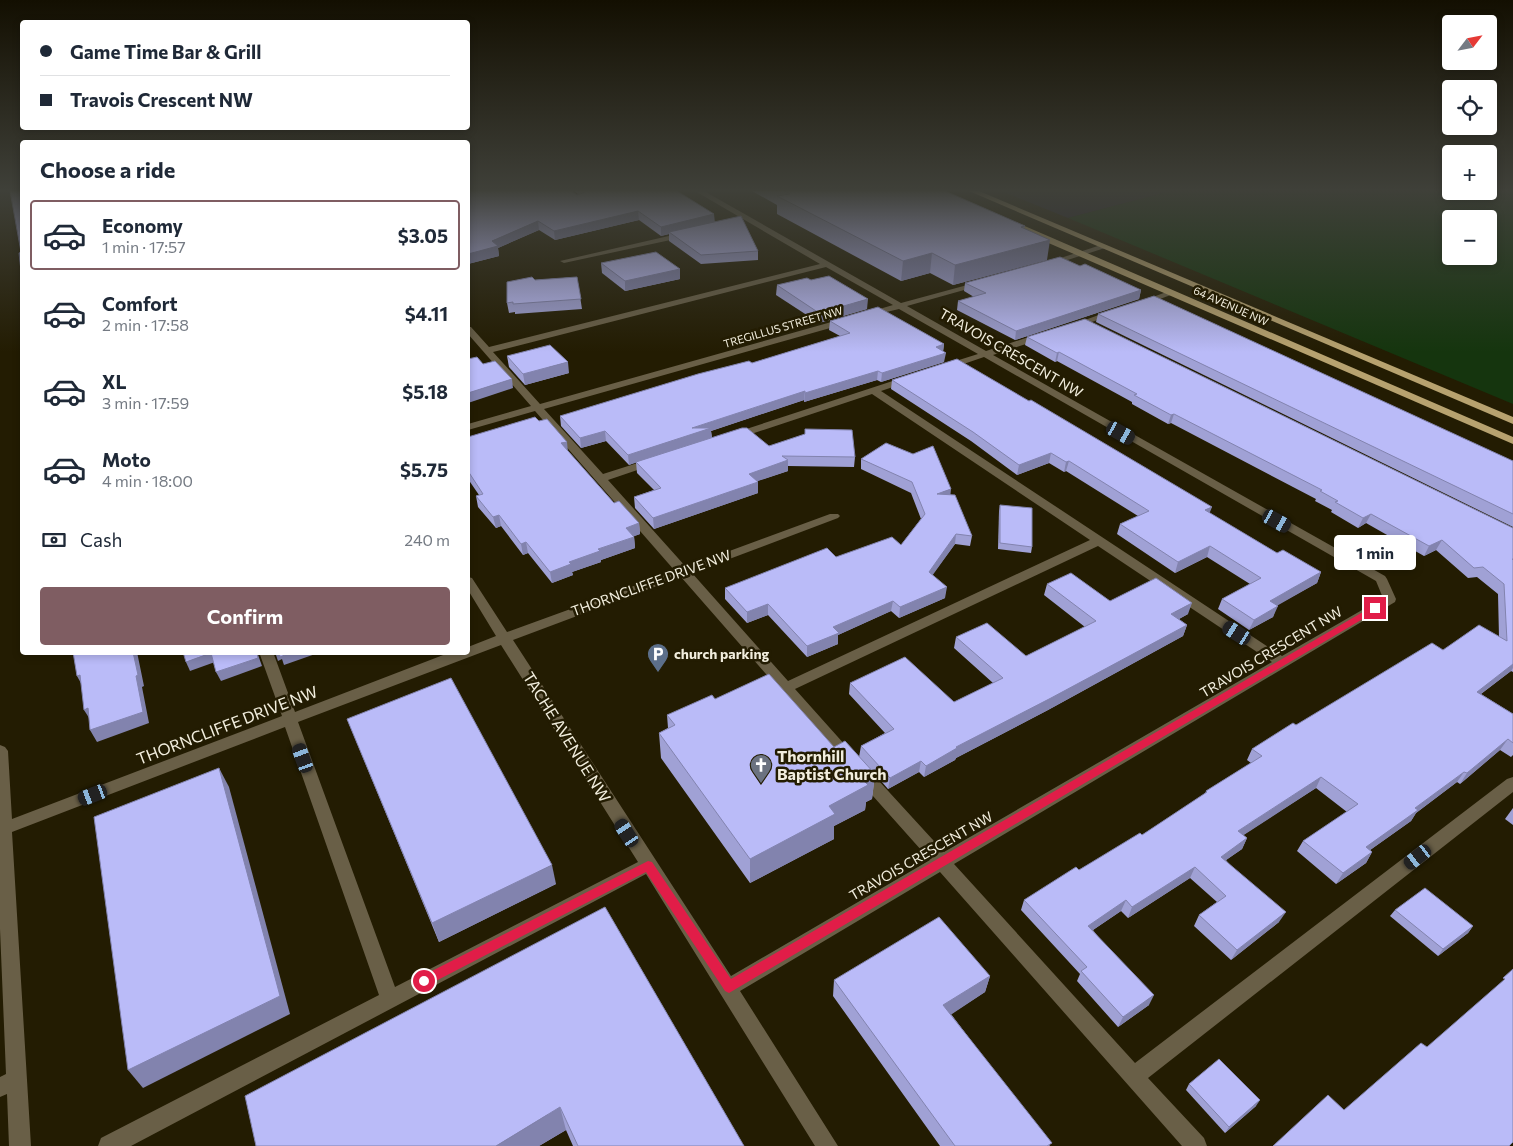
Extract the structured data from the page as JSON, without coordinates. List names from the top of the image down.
{
  "streets": {
    "main road": ["64 AVENUE NW"],
    "street": [
      "TREGILLUS STREET NW",
      "TRAVOIS CRESCENT NW",
      "THORNCLIFFE DRIVE NW",
      "TACHE AVENUE NW"
    ]
  },
  "crossings": [
    ["TREGILLUS STREET NW", "TRAVOIS CRESCENT NW"],
    ["TRAVOIS CRESCENT NW", "TACHE AVENUE NW"],
    ["THORNCLIFFE DRIVE NW", "TACHE AVENUE NW"]
  ],
  "places": {
    "parking": ["church parking"],
    "church": ["Thornhill Baptist Church"]
  },
  "north": "top right",
  "page": {
    "map_buttons": ["+", "−"],
    "banner": ["Game Time Bar & Grill", "Travois Crescent NW"],
    "heading": "Choose a ride",
    "list": [
      {
        "name": "Economy",
        "note": "1 min · 17:57",
        "value": "$3.05"
      },
      {
        "name": "Comfort",
        "note": "2 min · 17:58",
        "value": "$4.11"
      },
      {
        "name": "XL",
        "note": "3 min · 17:59",
        "value": "$5.18"
      },
      {
        "name": "Moto",
        "note": "4 min · 18:00",
        "value": "$5.75"
      }
    ],
    "pay": ["Cash", "240 m"],
    "bubble": "1 min",
    "buttons": "Confirm"
  }
}
